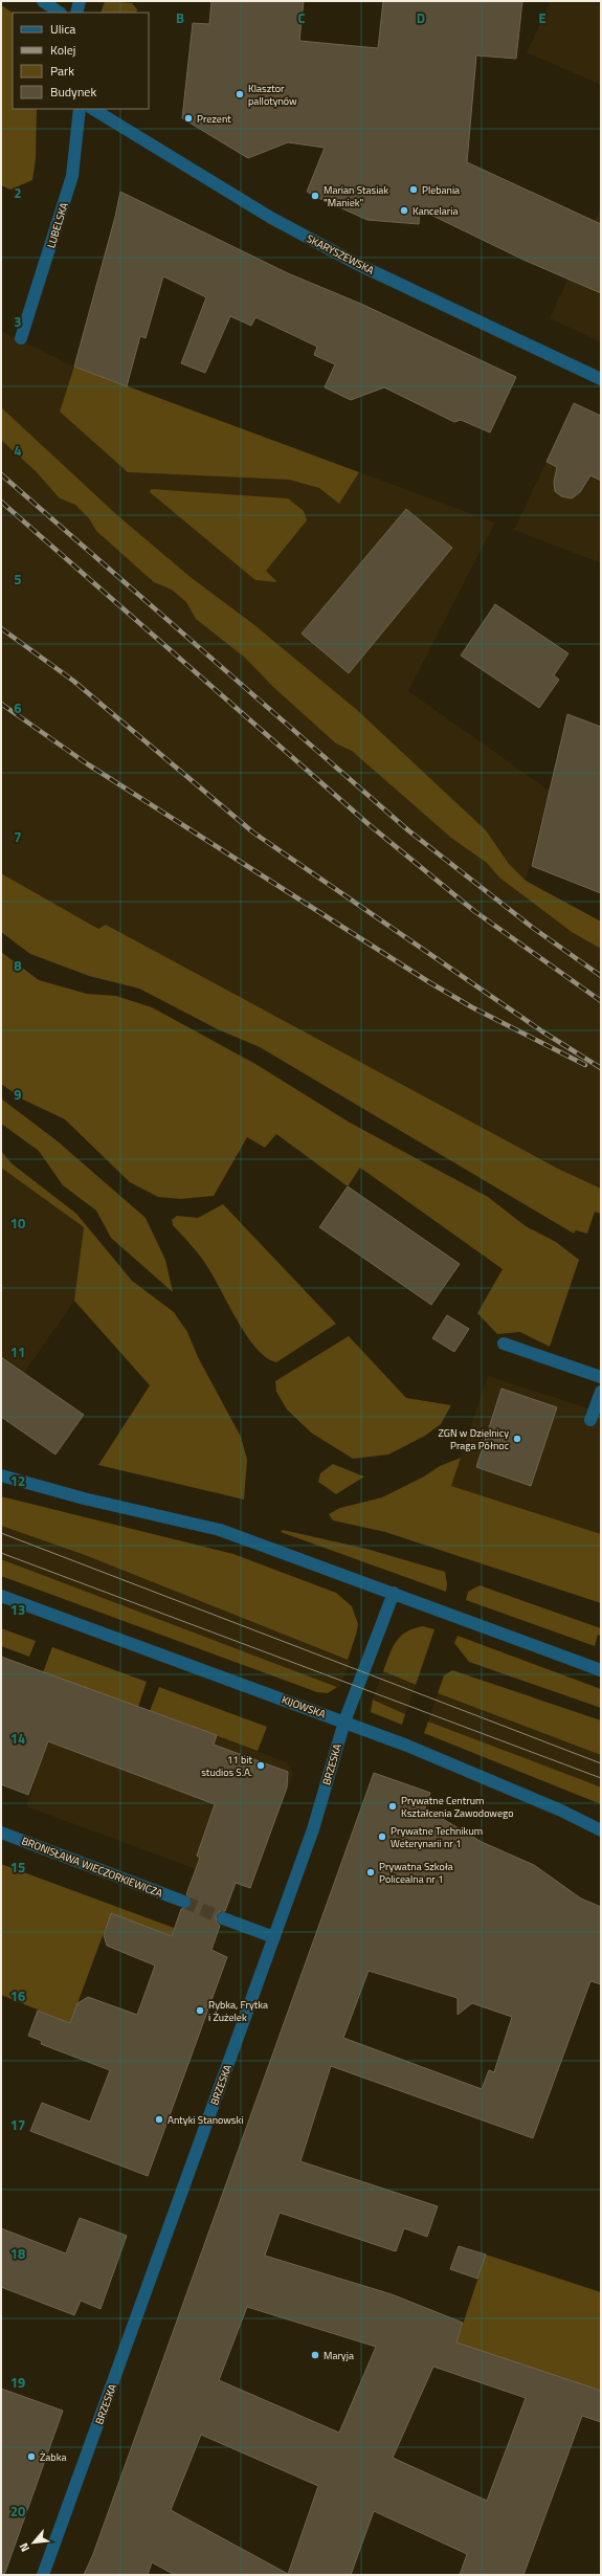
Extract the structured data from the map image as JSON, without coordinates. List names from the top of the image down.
{
  "streets": {
    "street": [
      "LUBELSKA",
      "SKARYSZEWSKA",
      "KIJOWSKA",
      "BRZESKA",
      "BRONISŁAWA WIECZORKIEWICZA"
    ]
  },
  "crossings": [
    ["KIJOWSKA", "BRZESKA"]
  ],
  "places": [
    "Klasztor pallotynów",
    "Prezent",
    "Plebania",
    "Marian Stasiak \"Maniek\"",
    "Kancelaria",
    "ZGN w Dzielnicy Praga Północ",
    "11 bit studios S.A.",
    "Prywatne Centrum Kształcenia Zawodowego",
    "Prywatne Technikum Weterynarii nr 1",
    "Prywatna Szkoła Policealna nr 1",
    "Rybka, Frytka i Żużelek",
    "Antyki Stanowski",
    "Maryja",
    "Żabka"
  ],
  "legend": [
    "Ulica",
    "Kolej",
    "Park",
    "Budynek"
  ],
  "north": "bottom left",
  "grid": {
    "columns": [
      "B",
      "C",
      "D",
      "E"
    ],
    "rows": [
      "2",
      "3",
      "4",
      "5",
      "6",
      "7",
      "8",
      "9",
      "10",
      "11",
      "12",
      "13",
      "14",
      "15",
      "16",
      "17",
      "18",
      "19",
      "20"
    ]
  }
}
